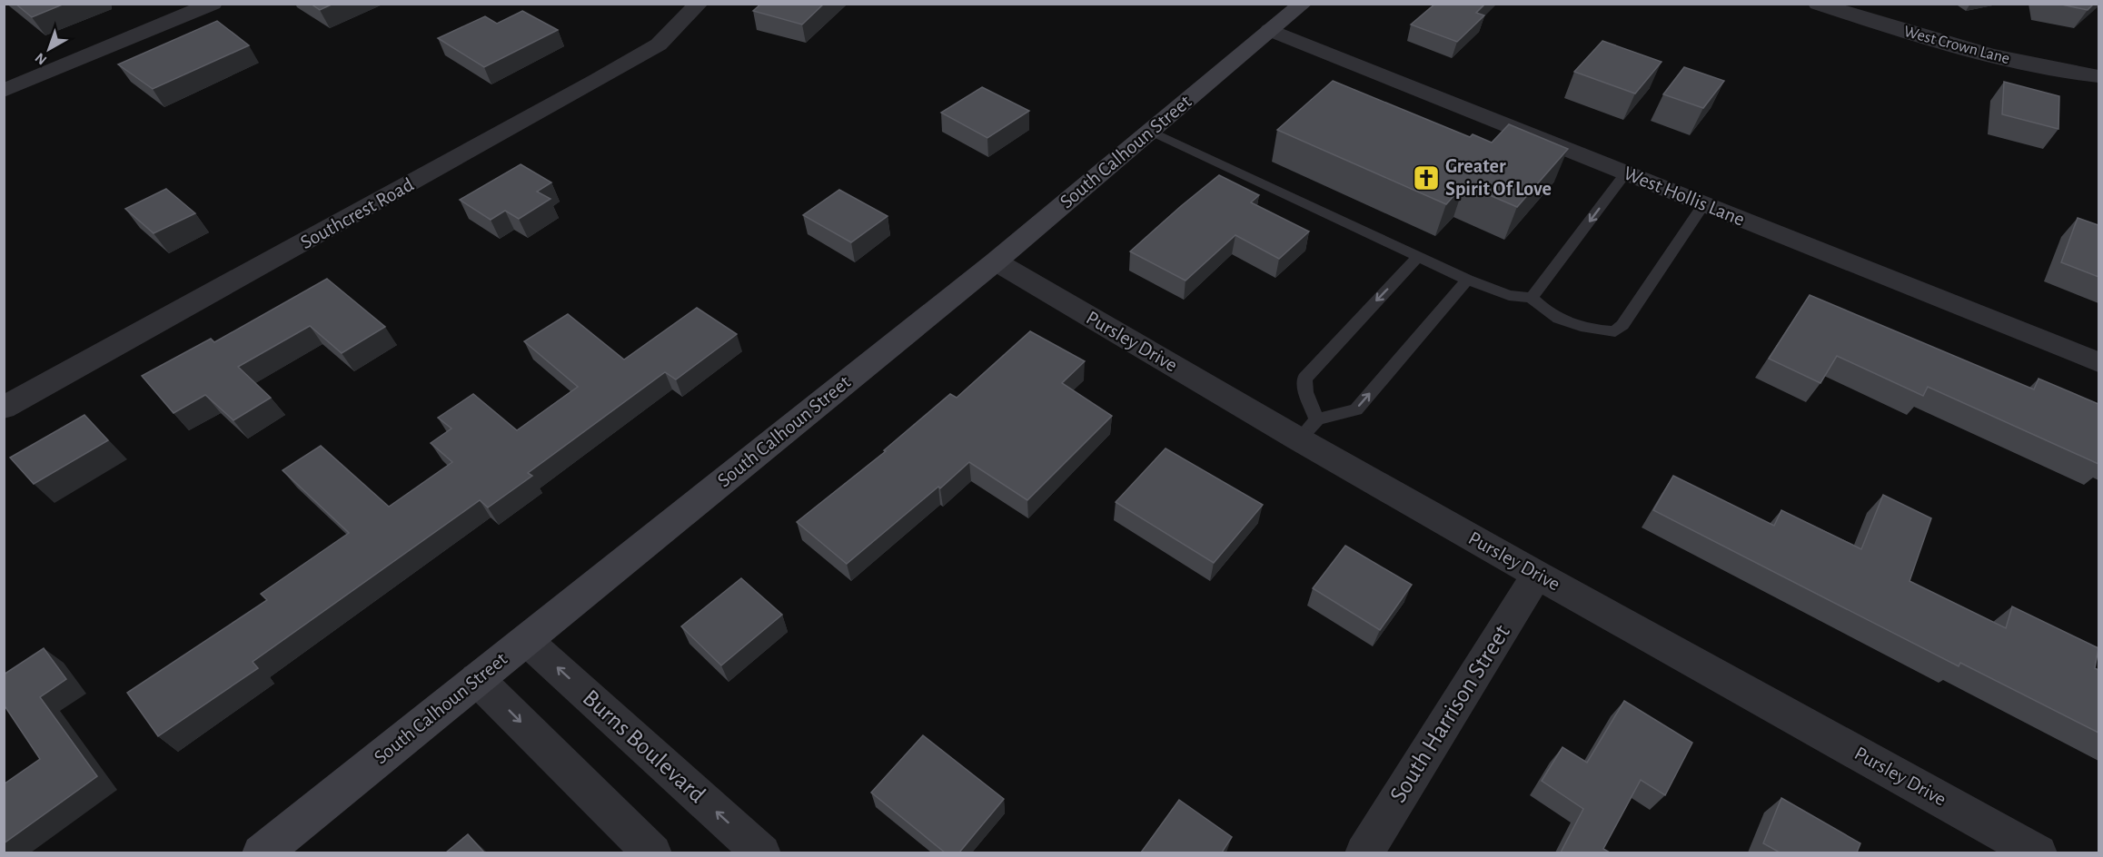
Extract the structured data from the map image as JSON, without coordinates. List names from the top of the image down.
{
  "streets": {
    "street": [
      "West Crown Lane",
      "South Calhoun Street",
      "West Hollis Lane",
      "Southcrest Road",
      "Pursley Drive",
      "South Harrison Street",
      "Burns Boulevard"
    ]
  },
  "crossings": [
    ["South Calhoun Street", "West Hollis Lane"],
    ["South Calhoun Street", "Pursley Drive"],
    ["South Calhoun Street", "Burns Boulevard"],
    ["Pursley Drive", "South Harrison Street"]
  ],
  "places": {
    "church": ["Greater Spirit Of Love"]
  },
  "north": "bottom left"
}
